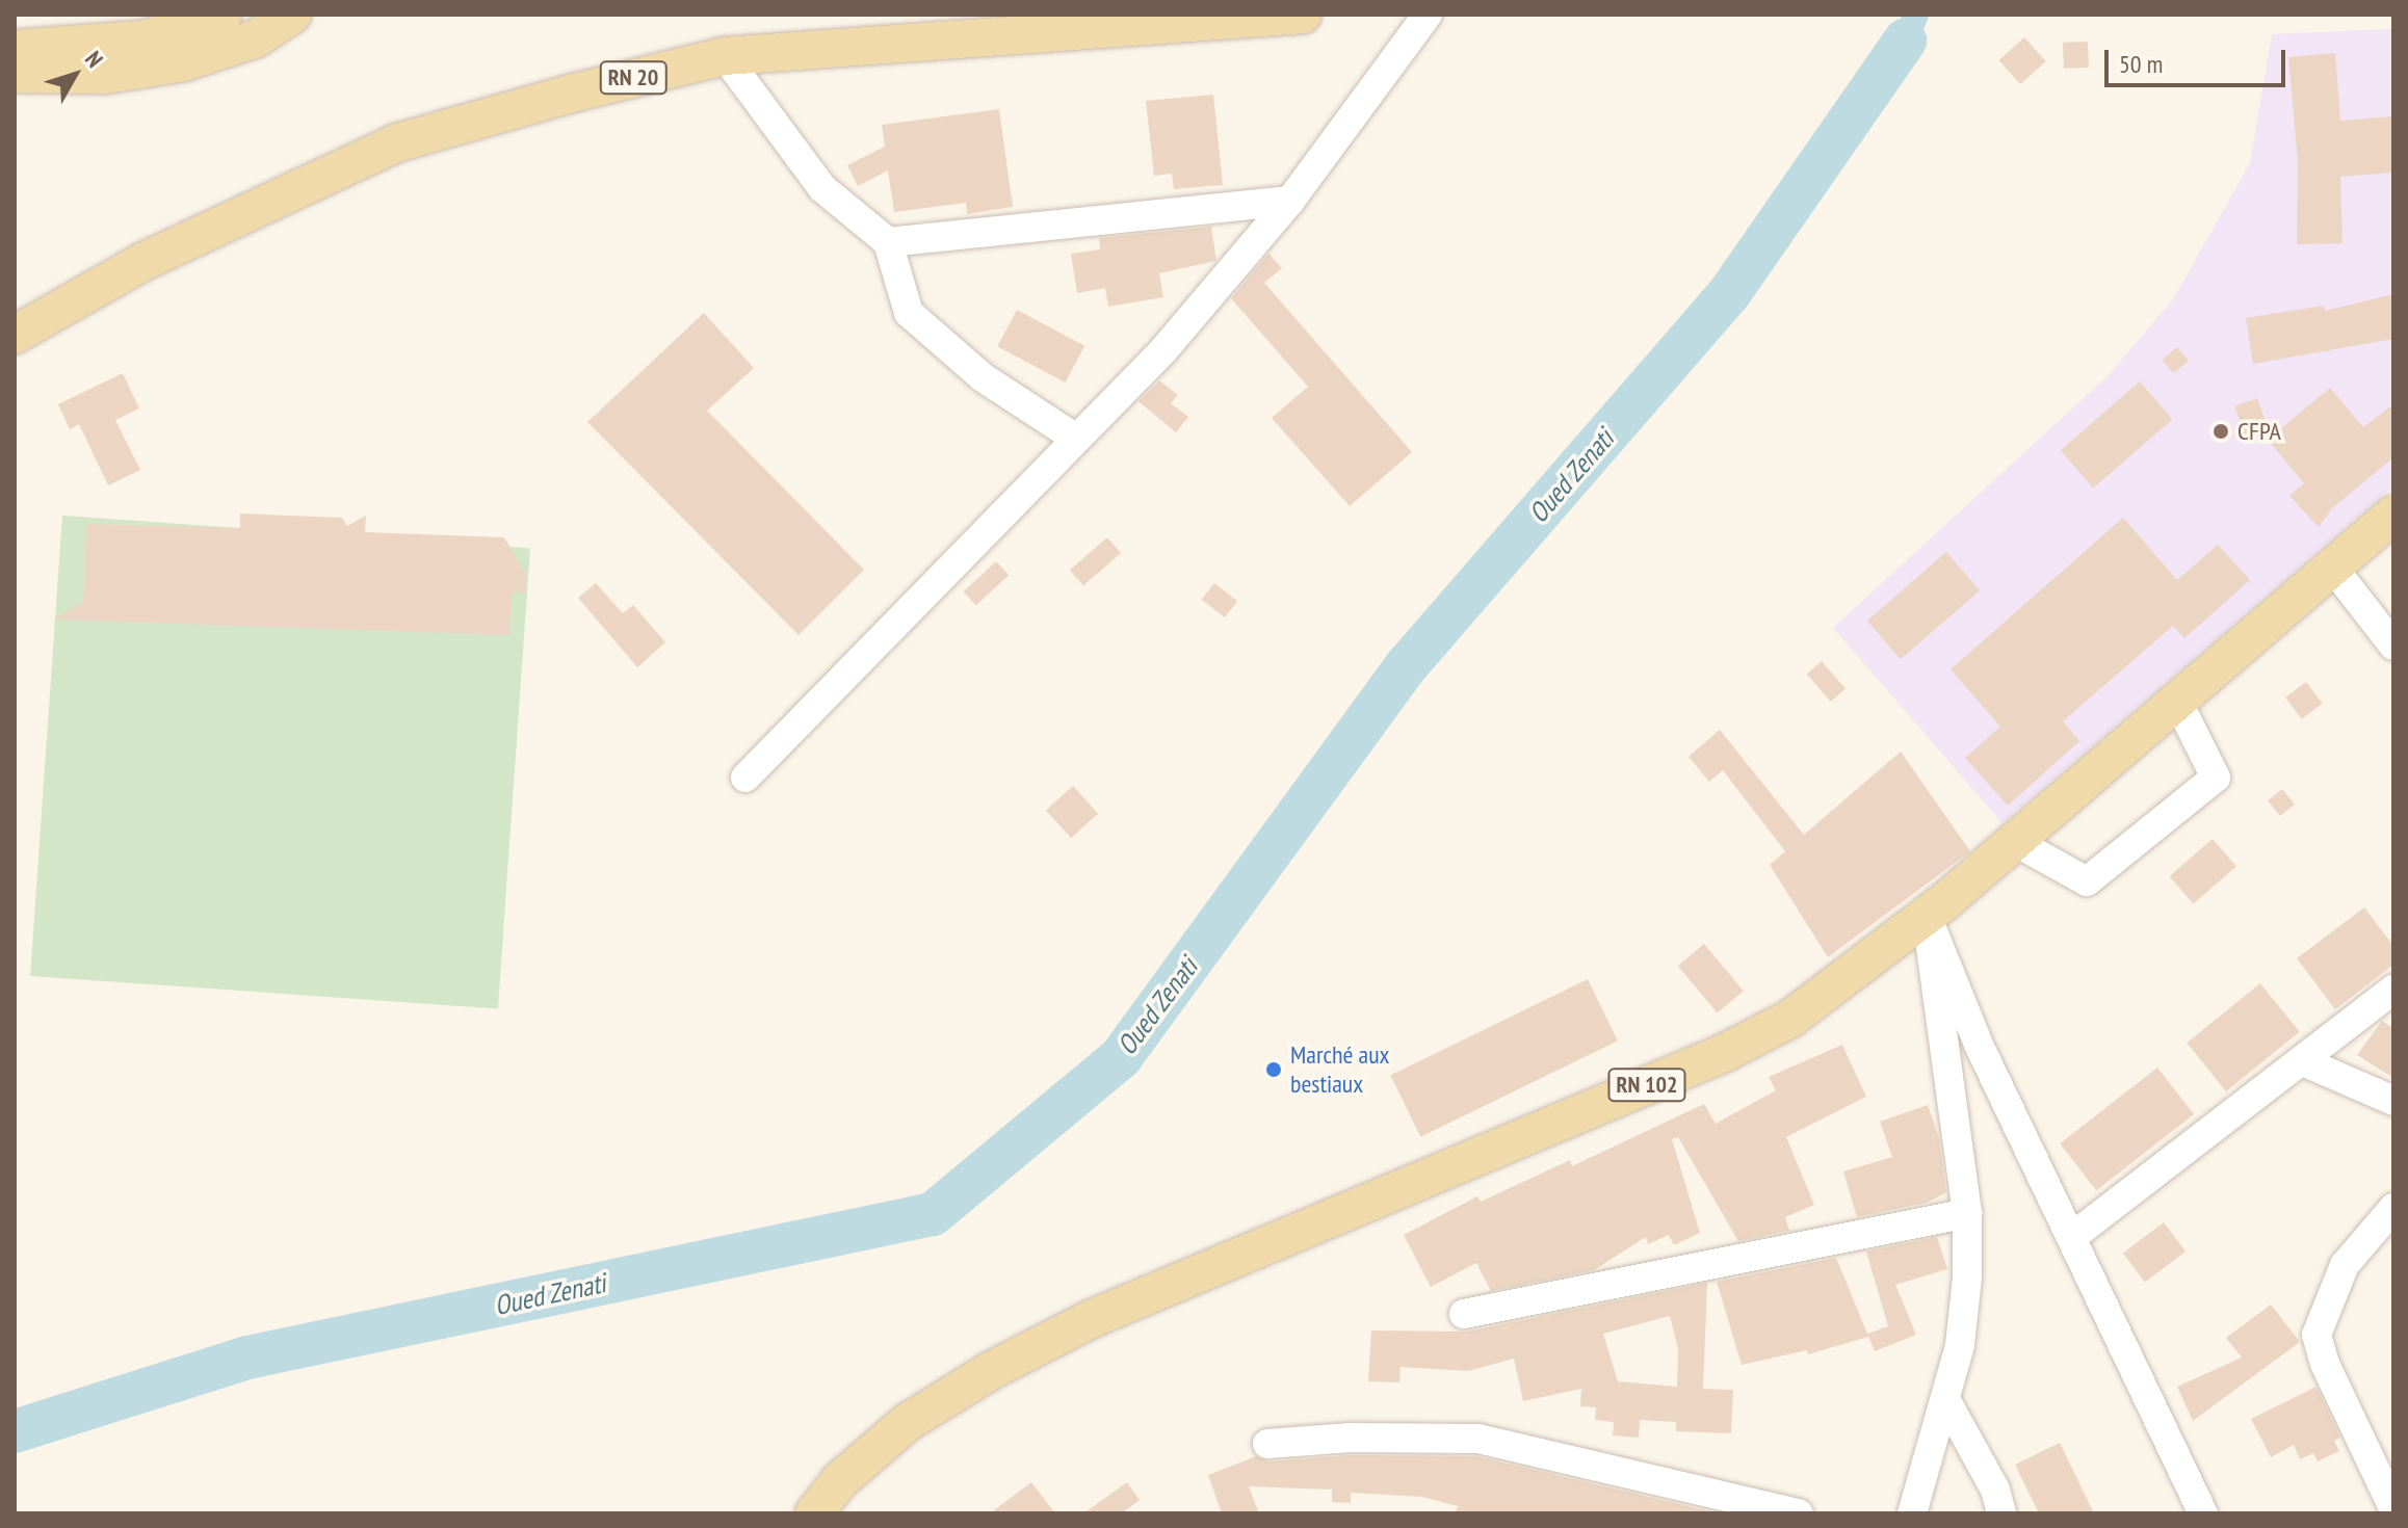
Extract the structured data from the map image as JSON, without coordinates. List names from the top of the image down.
{
  "streets": {
    "main road": ["RN 20", "RN 102"]
  },
  "water": ["Oued Zenati"],
  "places": ["CFPA", "Marché aux bestiaux"],
  "scale_bar": "50 m",
  "north": "top right"
}
